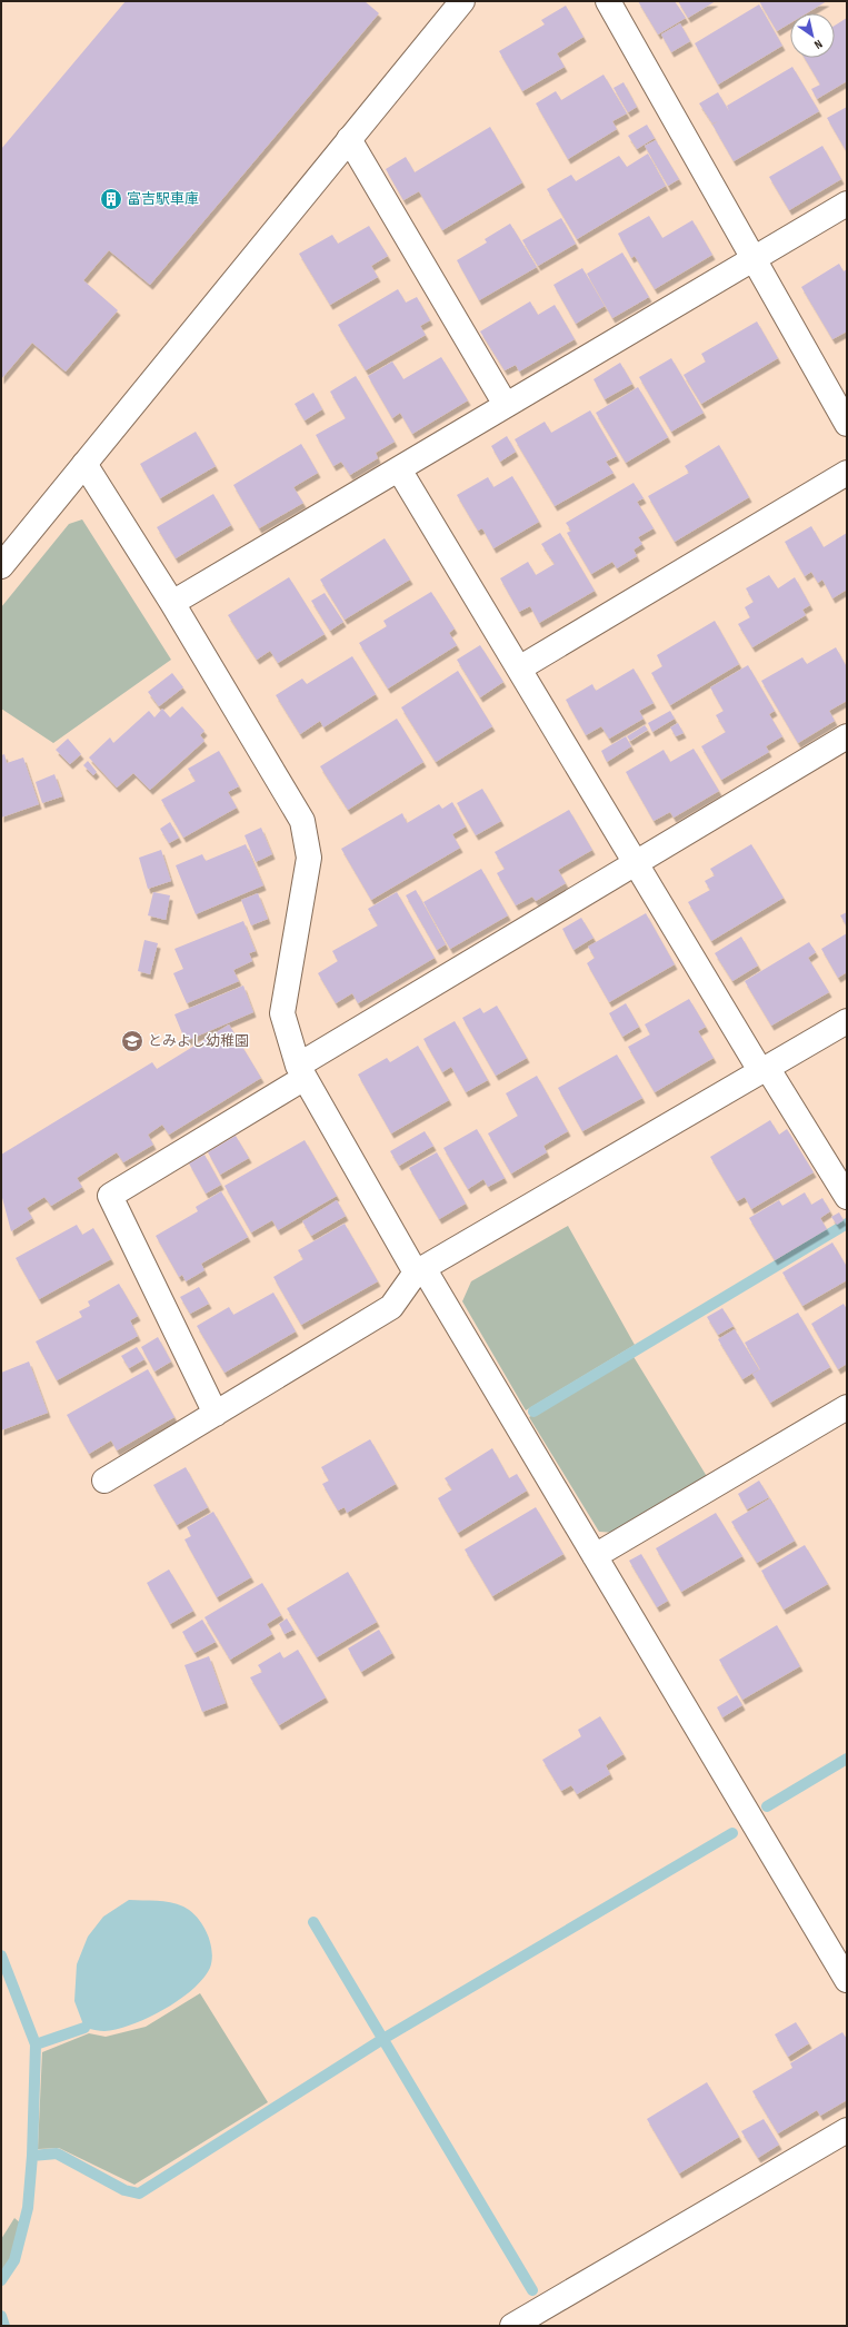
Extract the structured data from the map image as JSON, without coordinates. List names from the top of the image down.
{
  "places": {
    "building": ["富吉駅車庫"],
    "school or university": ["とみよし幼稚園"]
  },
  "north": "bottom right"
}
